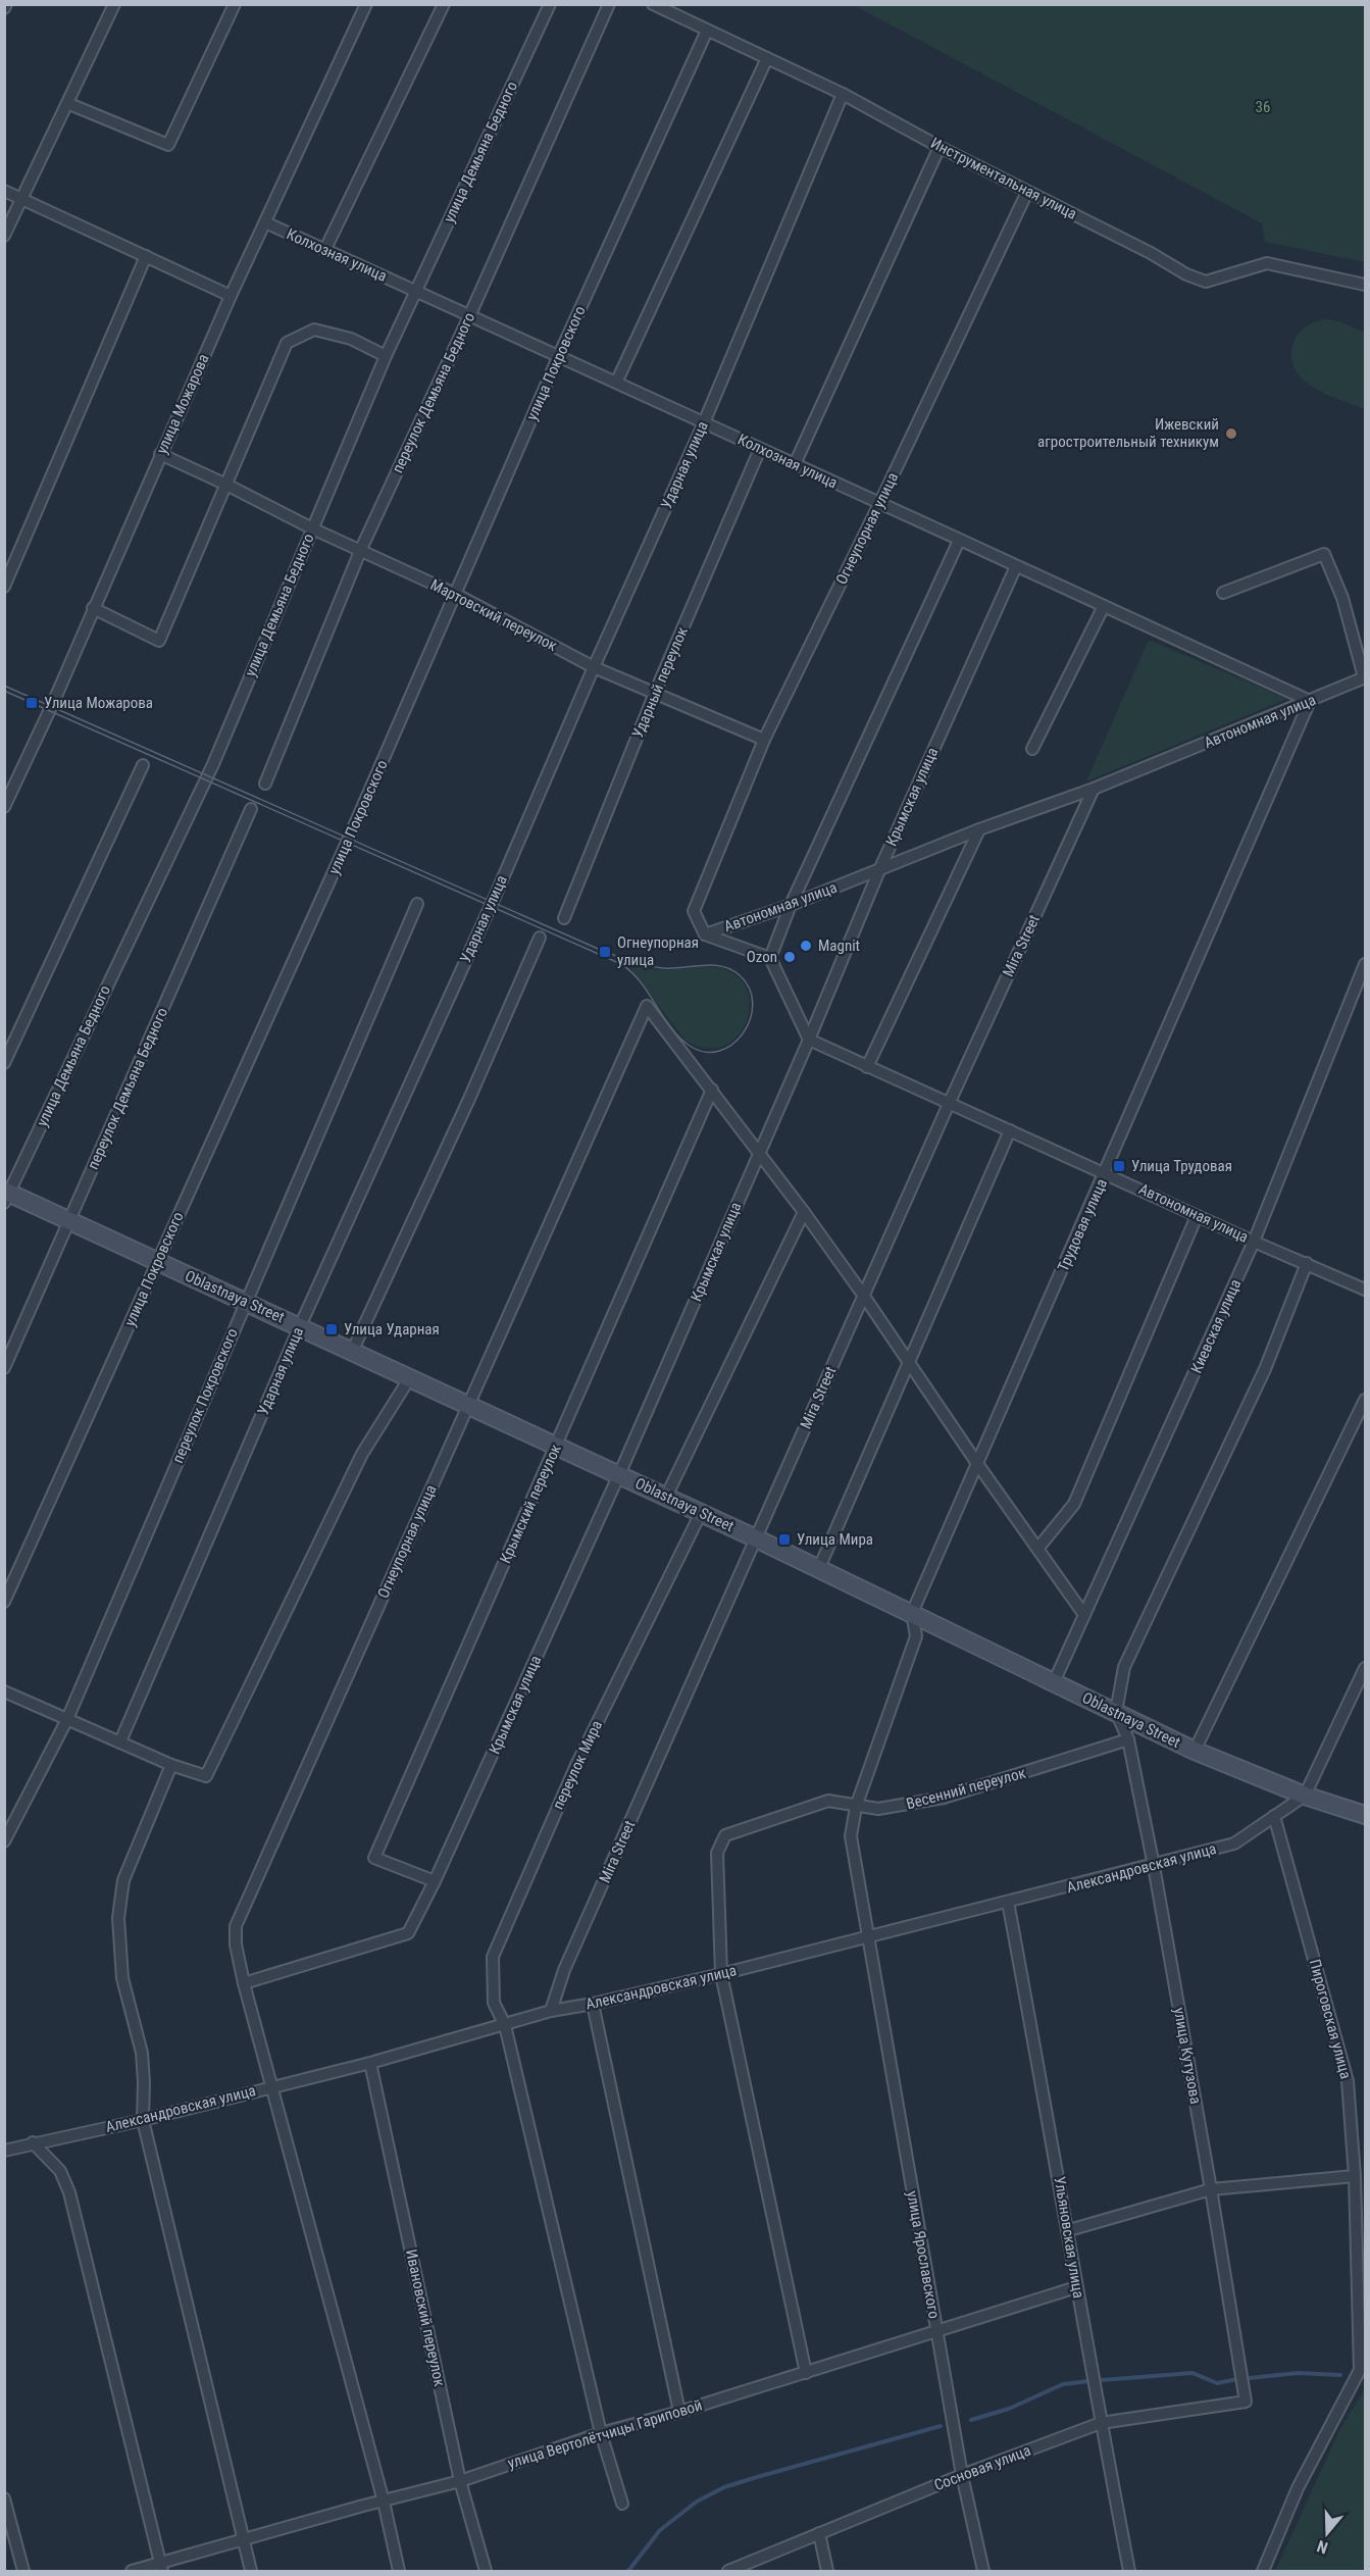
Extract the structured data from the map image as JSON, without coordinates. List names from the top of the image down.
{
  "streets": {
    "main road": ["Oblastnaya Street"],
    "street": [
      "улица Демьяна Бедного",
      "Инструментальная улица",
      "Колхозная улица",
      "улица Покровского",
      "переулок Демьяна Бедного",
      "улица Можарова",
      "Ударная улица",
      "Огнеупорная улица",
      "Мартовский переулок",
      "Ударный переулок",
      "Автономная улица",
      "Крымская улица",
      "Mira Street",
      "Трудовая улица",
      "Киевская улица",
      "переулок Покровского",
      "Крымский переулок",
      "переулок Мира",
      "Весенний переулок",
      "Александровская улица",
      "Пироговская улица",
      "улица Кутузова",
      "Ульяновская улица",
      "улица Ярославского",
      "Ивановский переулок",
      "улица Вертолётчицы Гариповой",
      "Сосновая улица"
    ]
  },
  "crossings": [
    ["улица Демьяна Бедного", "Колхозная улица"],
    ["улица Демьяна Бедного", "Мартовский переулок"],
    ["улица Демьяна Бедного", "Oblastnaya Street"],
    ["Инструментальная улица", "улица Покровского"],
    ["Инструментальная улица", "Ударная улица"],
    ["Инструментальная улица", "Огнеупорная улица"],
    ["Колхозная улица", "улица Покровского"],
    ["Колхозная улица", "переулок Демьяна Бедного"],
    ["Колхозная улица", "улица Можарова"],
    ["Колхозная улица", "Ударная улица"],
    ["Колхозная улица", "Огнеупорная улица"],
    ["Колхозная улица", "Ударный переулок"],
    ["Колхозная улица", "Автономная улица"],
    ["Колхозная улица", "Крымская улица"],
    ["Колхозная улица", "Трудовая улица"],
    ["улица Покровского", "Мартовский переулок"],
    ["улица Покровского", "Oblastnaya Street"],
    ["переулок Демьяна Бедного", "Мартовский переулок"],
    ["переулок Демьяна Бедного", "Oblastnaya Street"],
    ["улица Можарова", "Мартовский переулок"],
    ["Ударная улица", "Мартовский переулок"],
    ["Ударная улица", "Oblastnaya Street"],
    ["Огнеупорная улица", "Мартовский переулок"],
    ["Огнеупорная улица", "Автономная улица"],
    ["Огнеупорная улица", "Крымская улица"],
    ["Огнеупорная улица", "Oblastnaya Street"],
    ["Огнеупорная улица", "Крымский переулок"],
    ["Огнеупорная улица", "Александровская улица"],
    ["Огнеупорная улица", "улица Вертолётчицы Гариповой"],
    ["Мартовский переулок", "Ударный переулок"],
    ["Автономная улица", "Крымская улица"],
    ["Автономная улица", "Mira Street"],
    ["Автономная улица", "Трудовая улица"],
    ["Автономная улица", "Киевская улица"],
    ["Крымская улица", "Oblastnaya Street"],
    ["Крымская улица", "Крымский переулок"],
    ["Mira Street", "Oblastnaya Street"],
    ["Mira Street", "Александровская улица"],
    ["Трудовая улица", "Oblastnaya Street"],
    ["Трудовая улица", "улица Ярославского"],
    ["Oblastnaya Street", "Киевская улица"],
    ["Oblastnaya Street", "переулок Покровского"],
    ["Oblastnaya Street", "Крымский переулок"],
    ["Oblastnaya Street", "переулок Мира"],
    ["Oblastnaya Street", "Александровская улица"],
    ["Oblastnaya Street", "улица Кутузова"],
    ["Oblastnaya Street", "улица Ярославского"],
    ["переулок Мира", "Александровская улица"],
    ["переулок Мира", "улица Вертолётчицы Гариповой"],
    ["Весенний переулок", "Александровская улица"],
    ["Весенний переулок", "улица Кутузова"],
    ["Весенний переулок", "улица Ярославского"],
    ["Весенний переулок", "улица Вертолётчицы Гариповой"],
    ["Александровская улица", "Пироговская улица"],
    ["Александровская улица", "улица Кутузова"],
    ["Александровская улица", "Ульяновская улица"],
    ["Александровская улица", "улица Ярославского"],
    ["Александровская улица", "Ивановский переулок"],
    ["улица Кутузова", "Сосновая улица"],
    ["Ульяновская улица", "улица Вертолётчицы Гариповой"],
    ["Ульяновская улица", "Сосновая улица"],
    ["улица Ярославского", "улица Вертолётчицы Гариповой"],
    ["улица Ярославского", "Сосновая улица"],
    ["Ивановский переулок", "улица Вертолётчицы Гариповой"]
  ],
  "parks": ["36"],
  "places": {
    "other": ["Ижевский агростроительный техникум", "Magnit", "Ozon"],
    "transit": [
      "Улица Можарова",
      "Огнеупорная улица",
      "Улица Трудовая",
      "Улица Ударная",
      "Улица Мира"
    ]
  },
  "north": "bottom"
}
